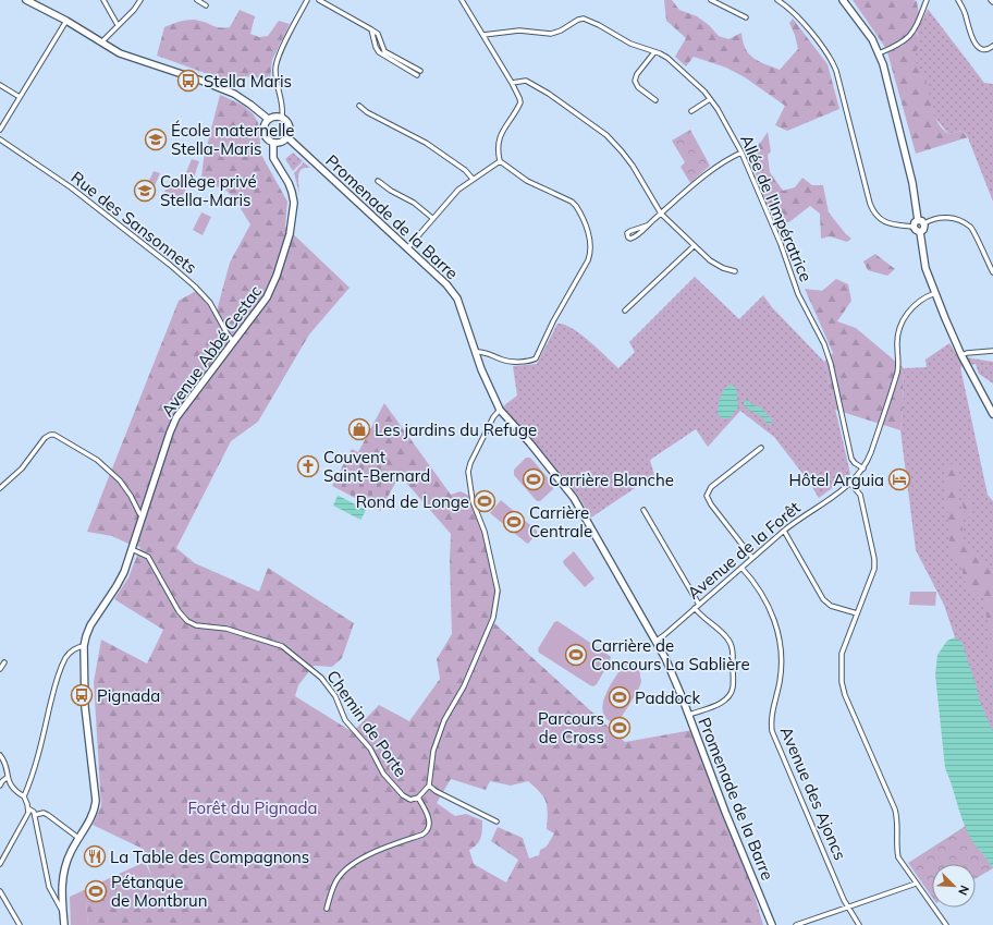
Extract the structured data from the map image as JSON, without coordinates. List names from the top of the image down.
{
  "streets": {
    "main road": ["Promenade de la Barre", "Avenue Abbé Cestac"],
    "street": [
      "Allée de l'Impératrice",
      "Rue des Sansonnets",
      "Avenue de la Forêt",
      "Chemin de Porte",
      "Avenue des Ajoncs"
    ]
  },
  "crossings": [
    ["Allée de l'Impératrice", "Avenue de la Forêt"],
    ["Promenade de la Barre", "Avenue Abbé Cestac"],
    ["Promenade de la Barre", "Avenue de la Forêt"],
    ["Rue des Sansonnets", "Avenue Abbé Cestac"],
    ["Avenue Abbé Cestac", "Chemin de Porte"],
    ["Avenue de la Forêt", "Avenue des Ajoncs"]
  ],
  "parks": ["Forêt du Pignada"],
  "places": {
    "bus stop": ["Stella Maris", "Pignada"],
    "school or university": ["École maternelle Stella-Maris", "Collège privé Stella-Maris"],
    "shop": ["Les jardins du Refuge"],
    "church": ["Couvent Saint-Bernard"],
    "sports": [
      "Carrière Blanche",
      "Rond de Longe",
      "Carrière Centrale",
      "Carrière de Concours La Sablière",
      "Paddock",
      "Parcours de Cross",
      "Pétanque de Montbrun"
    ],
    "hotel": ["Hôtel Arguia"],
    "restaurant": ["La Table des Compagnons"]
  },
  "north": "bottom right"
}
